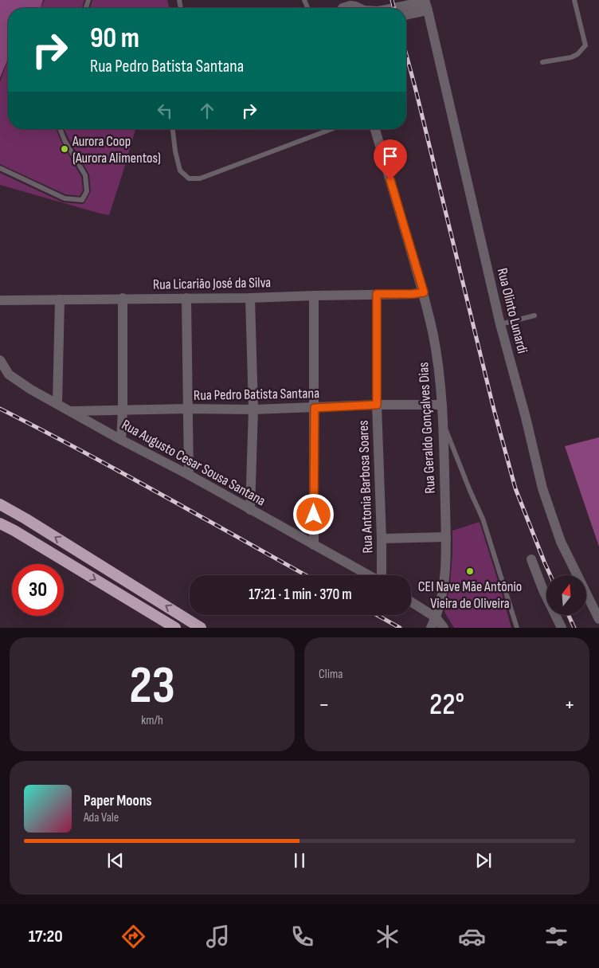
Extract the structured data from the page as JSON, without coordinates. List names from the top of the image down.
{
  "streets": {
    "street": [
      "Rua Licarião José da Silva",
      "Rua Olinto Lunardi",
      "Rua Pedro Batista Santana",
      "Rua Geraldo Gonçalves Dias",
      "Rua Augusto Cesar Sousa Santana",
      "Rua Antonia Barbosa Soares"
    ]
  },
  "crossings": [
    ["Rua Licarião José da Silva", "Rua Geraldo Gonçalves Dias"],
    ["Rua Licarião José da Silva", "Rua Antonia Barbosa Soares"],
    ["Rua Pedro Batista Santana", "Rua Geraldo Gonçalves Dias"],
    ["Rua Pedro Batista Santana", "Rua Augusto Cesar Sousa Santana"],
    ["Rua Pedro Batista Santana", "Rua Antonia Barbosa Soares"]
  ],
  "places": ["Aurora Coop (Aurora Alimentos)", "CEI Nave Mãe Antônio Vieira de Oliveira"],
  "north": "top",
  "page": {
    "turn": ["90 m", "Rua Pedro Batista Santana"],
    "limit": "30",
    "trip": "17:21 · 1 min · 370 m",
    "tile": [
      ["23", "km/h"],
      "Clima"
    ],
    "heat": ["−", "22°", "+"],
    "song": ["Paper Moons", "Ada Vale"],
    "tabs": "17:20"
  }
}
